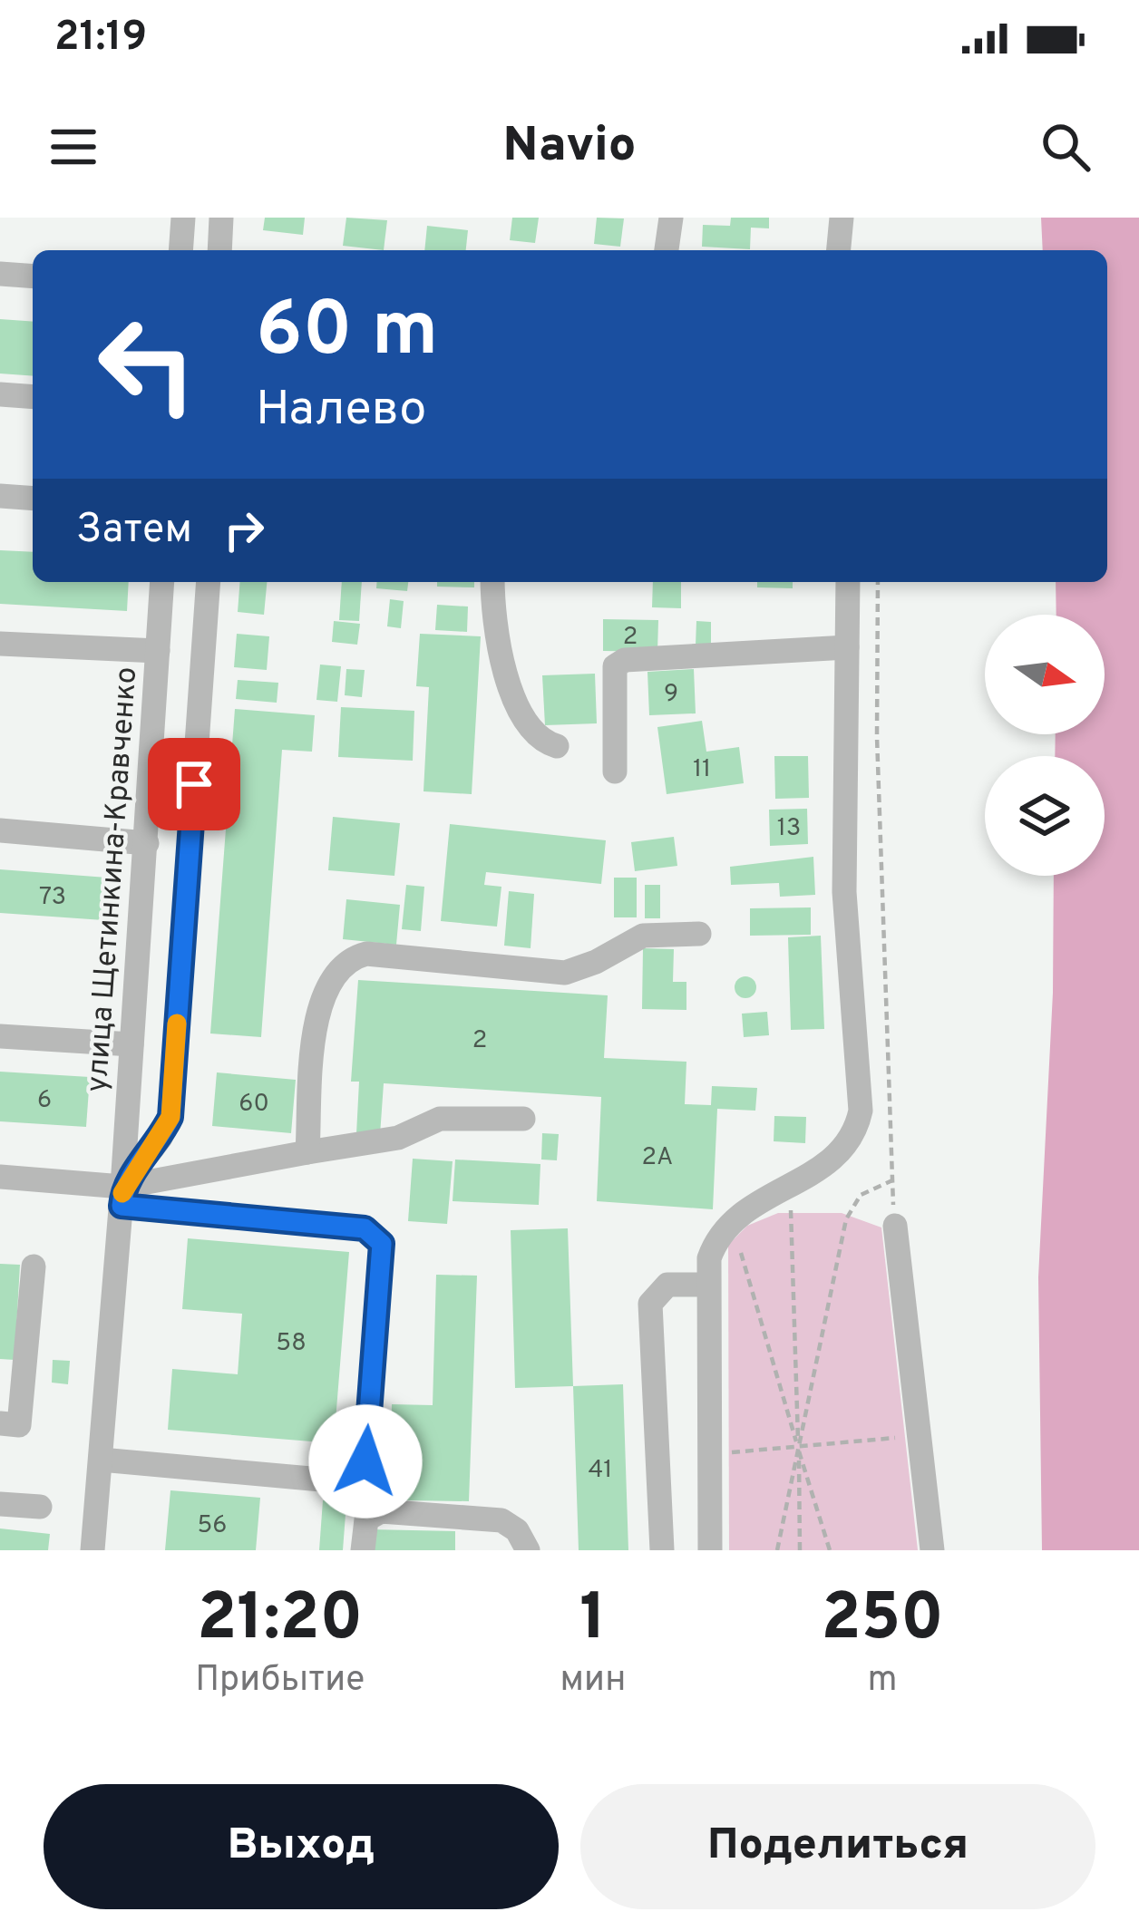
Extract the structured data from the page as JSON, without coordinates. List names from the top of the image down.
{
  "streets": {
    "street": ["улица Щетинкина-Кравченко"]
  },
  "house_numbers": [
    "2",
    "9",
    "11",
    "13",
    "73",
    "2",
    "6",
    "60",
    "2А",
    "58",
    "41",
    "56"
  ],
  "north": "right",
  "page": {
    "status": "21:19",
    "header": "Navio",
    "turn": ["60 m", "Налево"],
    "then": "Затем",
    "eta": [
      "21:20",
      "Прибытие",
      "1",
      "мин",
      "250",
      "m"
    ],
    "buttons": ["Выход", "Поделиться"]
  }
}
